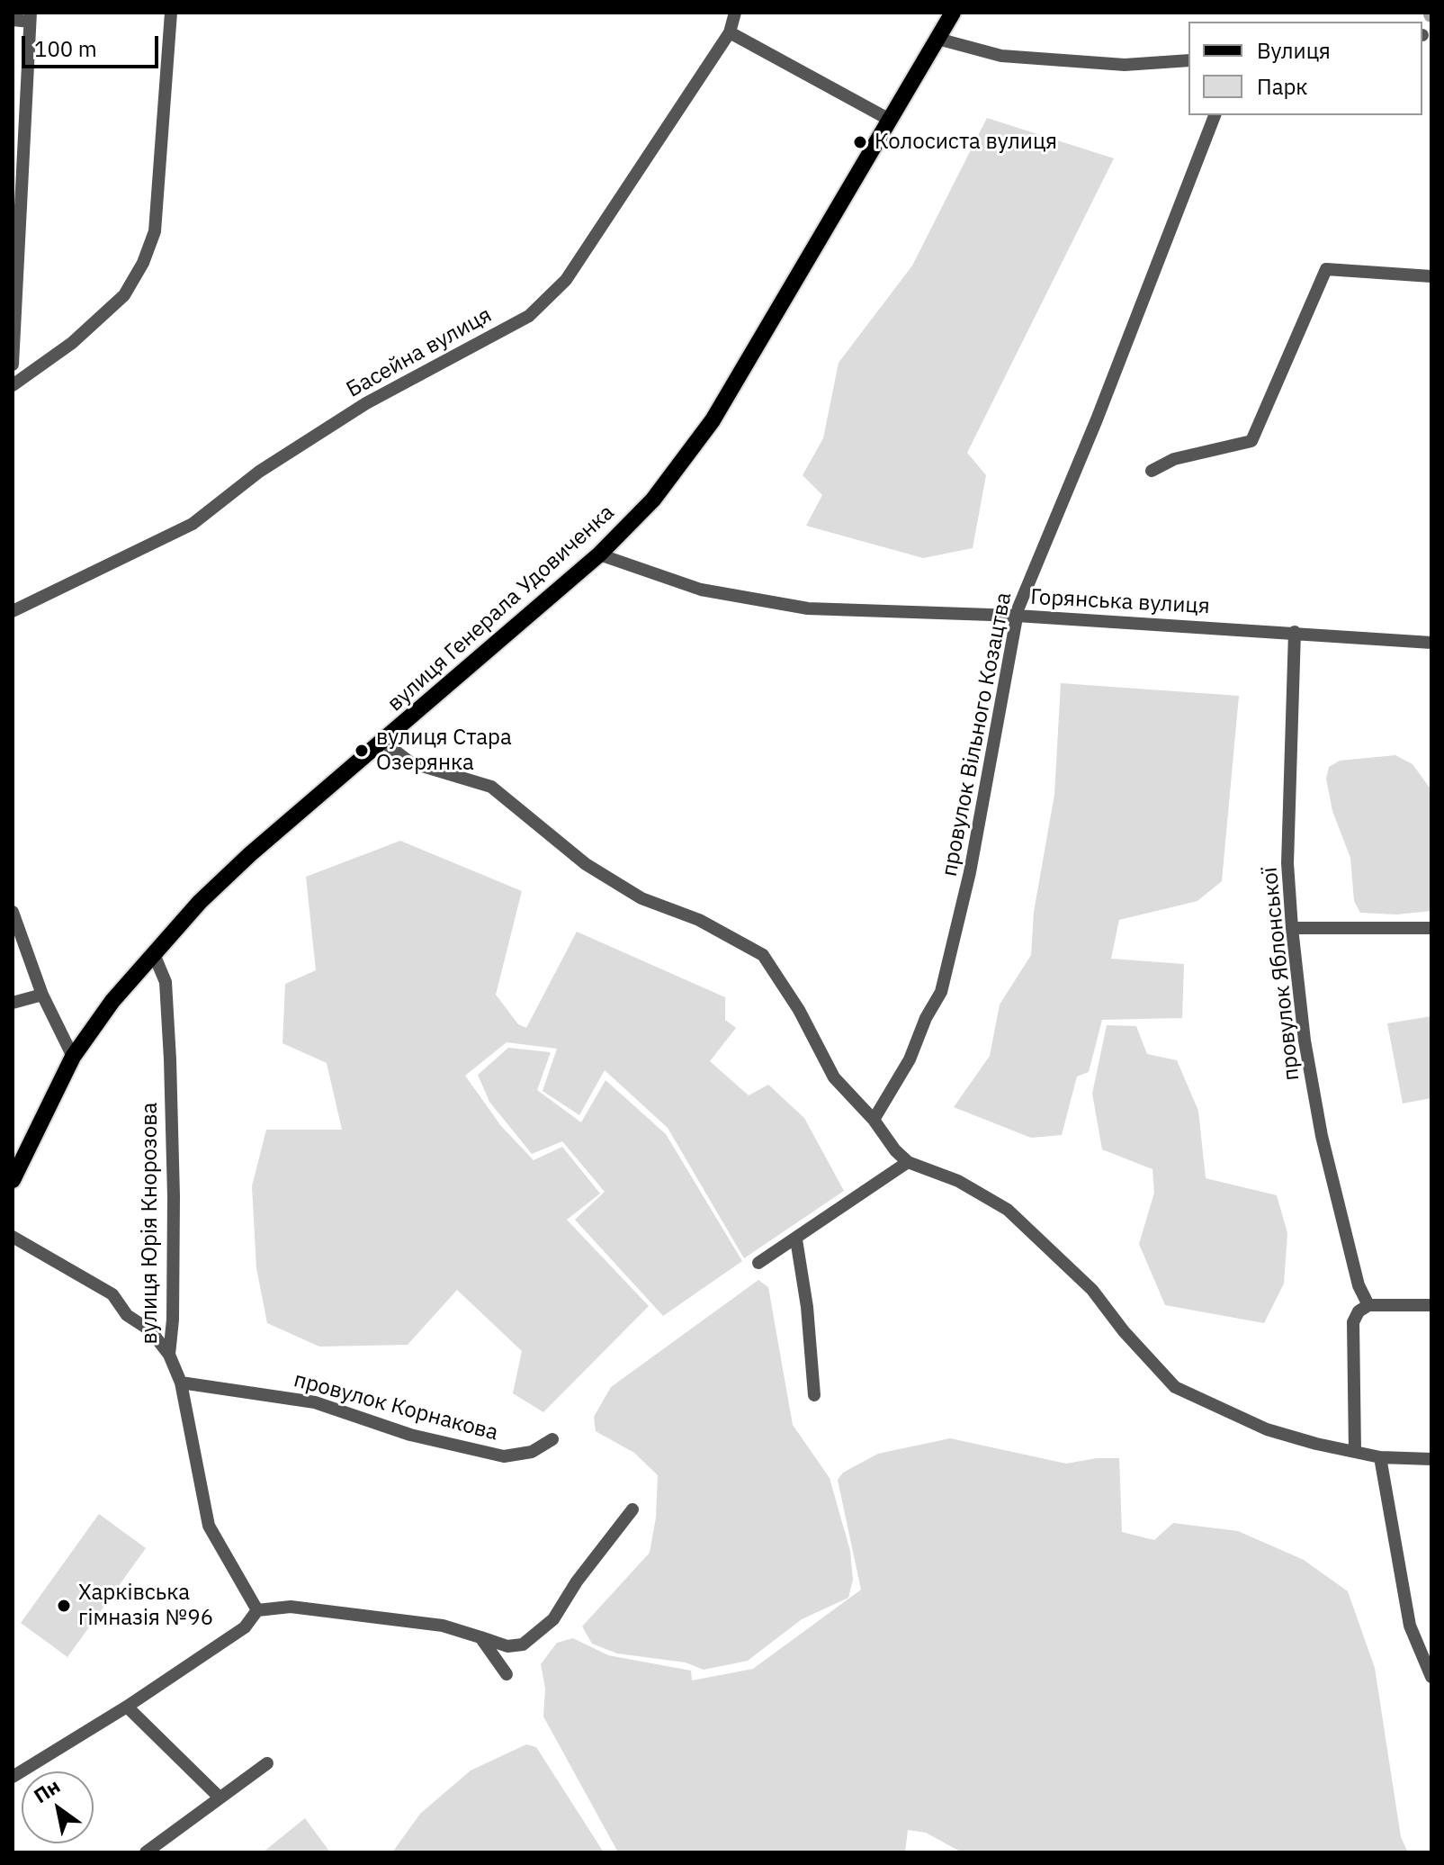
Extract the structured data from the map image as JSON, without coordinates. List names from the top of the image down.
{
  "streets": {
    "main road": ["вулиця Генерала Удовиченка"],
    "street": [
      "Басейна вулиця",
      "Горянська вулиця",
      "провулок Вільного Козацтва",
      "провулок Яблонської",
      "вулиця Юрія Кнорозова",
      "провулок Корнакова"
    ]
  },
  "crossings": [
    ["Горянська вулиця", "вулиця Генерала Удовиченка"],
    ["Горянська вулиця", "провулок Вільного Козацтва"],
    ["Горянська вулиця", "провулок Яблонської"],
    ["вулиця Генерала Удовиченка", "вулиця Юрія Кнорозова"],
    ["вулиця Юрія Кнорозова", "провулок Корнакова"]
  ],
  "places": ["Колосиста вулиця", "вулиця Стара Озерянка", "Харківська гімназія №96"],
  "legend": ["Вулиця", "Парк"],
  "scale_bar": "100 m",
  "north": "top left"
}
